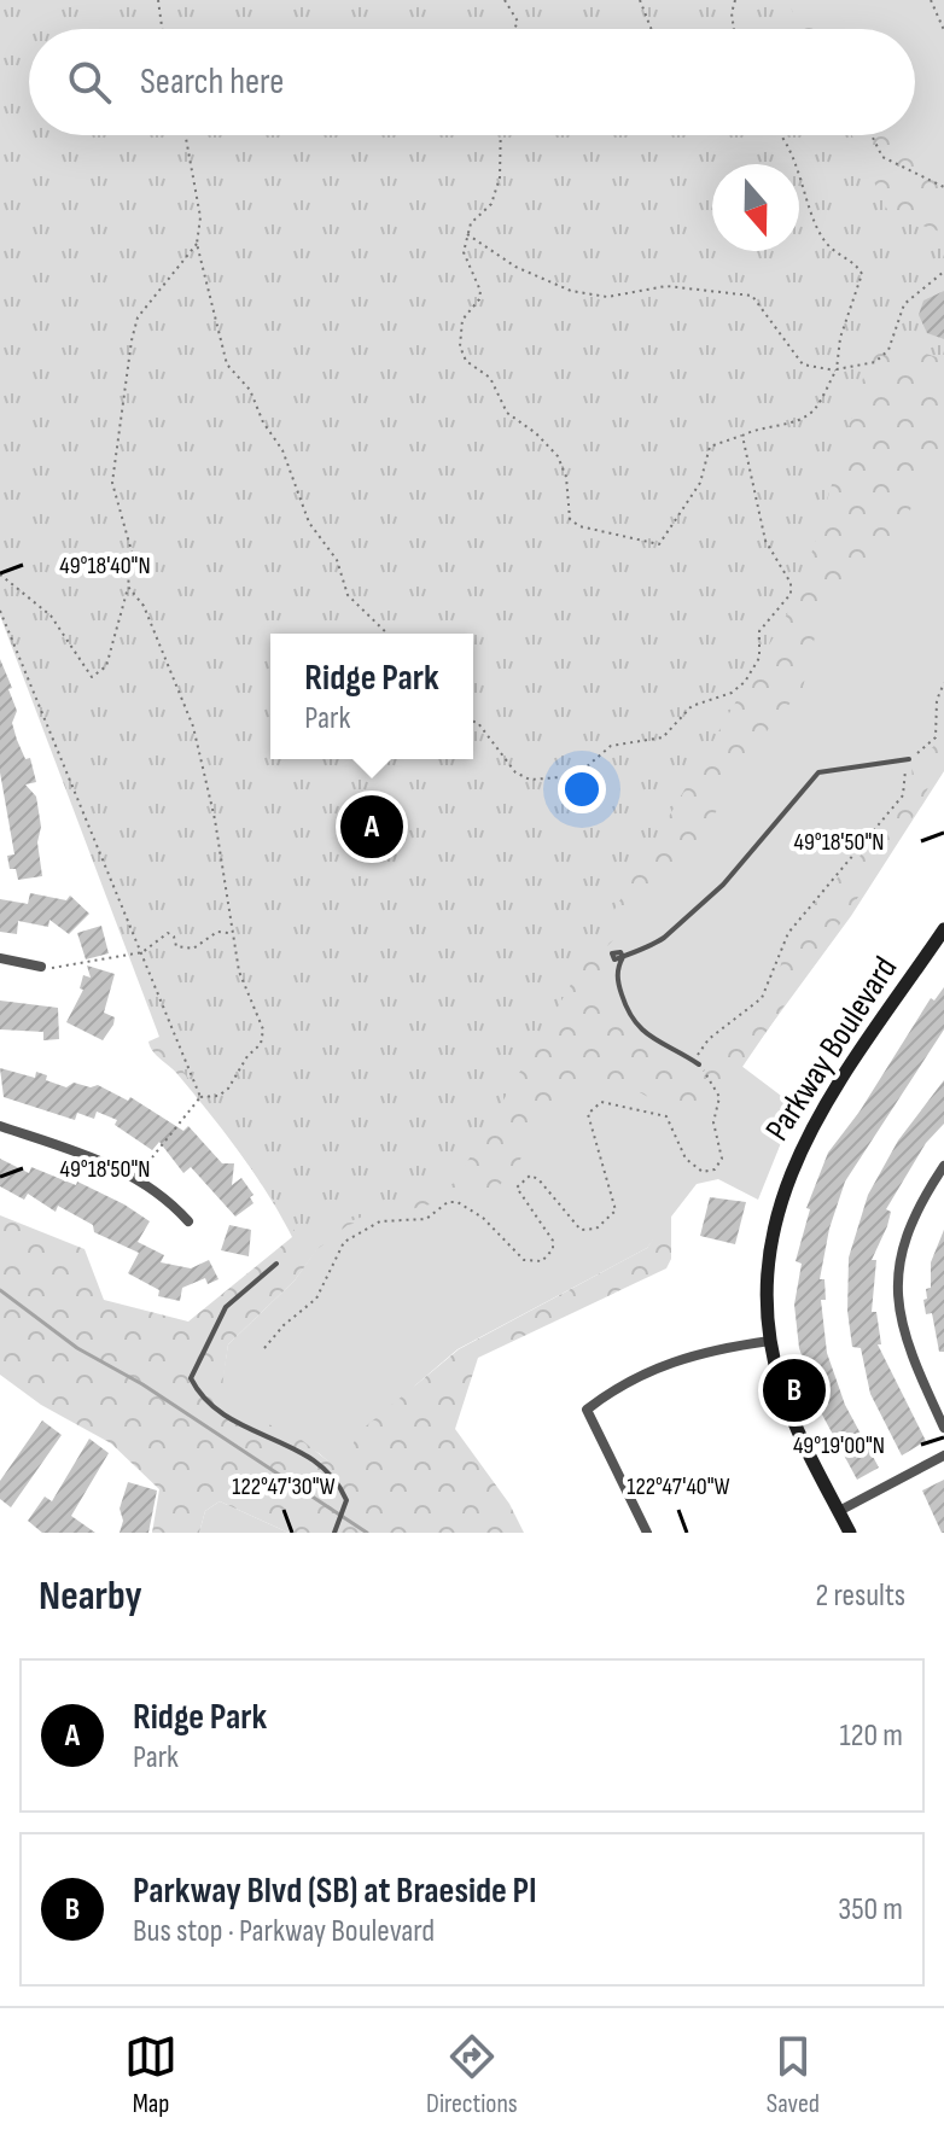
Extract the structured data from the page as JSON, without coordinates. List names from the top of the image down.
{
  "streets": {
    "street": ["Parkway Boulevard"]
  },
  "north": "bottom",
  "page": {
    "search": "Search here",
    "popup": ["Ridge Park", "Park"],
    "pins": ["A", "B"],
    "heading": ["Nearby", "2 results"],
    "list": [
      {
        "mark": "A",
        "name": "Ridge Park",
        "note": "Park",
        "value": "120 m"
      },
      {
        "mark": "B",
        "name": "Parkway Blvd (SB) at Braeside Pl",
        "note": "Bus stop · Parkway Boulevard",
        "value": "350 m"
      }
    ],
    "nav": ["Map", "Directions", "Saved"]
  },
  "coordinates": [
    "49°18'40\"N",
    "49°18'50\"N",
    "49°19'00\"N",
    "122°47'30\"W",
    "122°47'40\"W"
  ]
}
